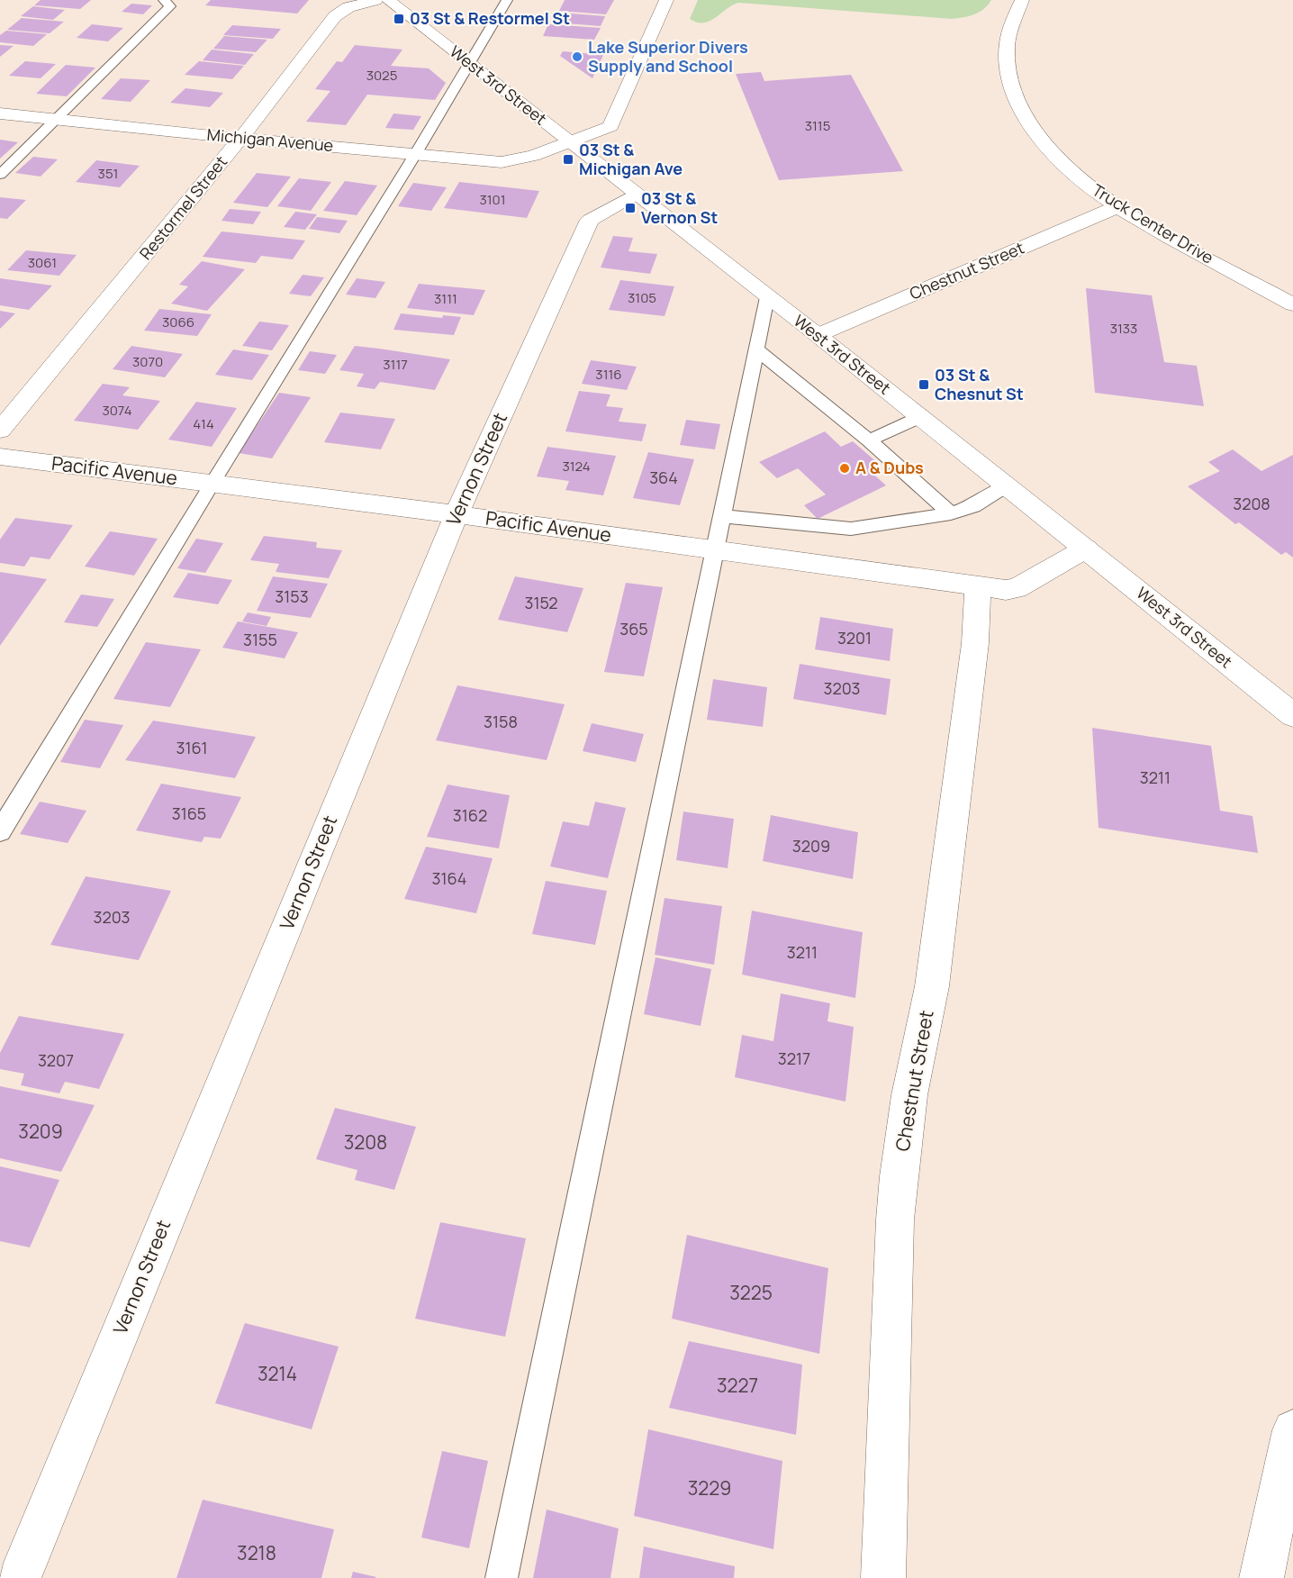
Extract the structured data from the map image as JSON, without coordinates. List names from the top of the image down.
{
  "streets": {
    "street": [
      "West 3rd Street",
      "Michigan Avenue",
      "Restormel Street",
      "Truck Center Drive",
      "Chestnut Street",
      "Vernon Street",
      "Pacific Avenue"
    ]
  },
  "crossings": [
    ["West 3rd Street", "Michigan Avenue"],
    ["West 3rd Street", "Chestnut Street"],
    ["West 3rd Street", "Vernon Street"],
    ["West 3rd Street", "Pacific Avenue"],
    ["Michigan Avenue", "Restormel Street"],
    ["Truck Center Drive", "Chestnut Street"],
    ["Chestnut Street", "Pacific Avenue"],
    ["Vernon Street", "Pacific Avenue"]
  ],
  "places": {
    "transit": [
      "03 St & Restormel St",
      "03 St & Michigan Ave",
      "03 St & Vernon St",
      "03 St & Chesnut St"
    ],
    "other": ["Lake Superior Divers Supply and School", "A & Dubs"]
  },
  "house_numbers": [
    "3025",
    "3115",
    "351",
    "3101",
    "3061",
    "3105",
    "3111",
    "3066",
    "3133",
    "3070",
    "3117",
    "3116",
    "3074",
    "414",
    "3124",
    "364",
    "3208",
    "3153",
    "3152",
    "365",
    "3201",
    "3155",
    "3203",
    "3158",
    "3161",
    "3211",
    "3165",
    "3162",
    "3209",
    "3164",
    "3203",
    "3211",
    "3217",
    "3207",
    "3209",
    "3208",
    "3225",
    "3214",
    "3227",
    "3229",
    "3218"
  ]
}
